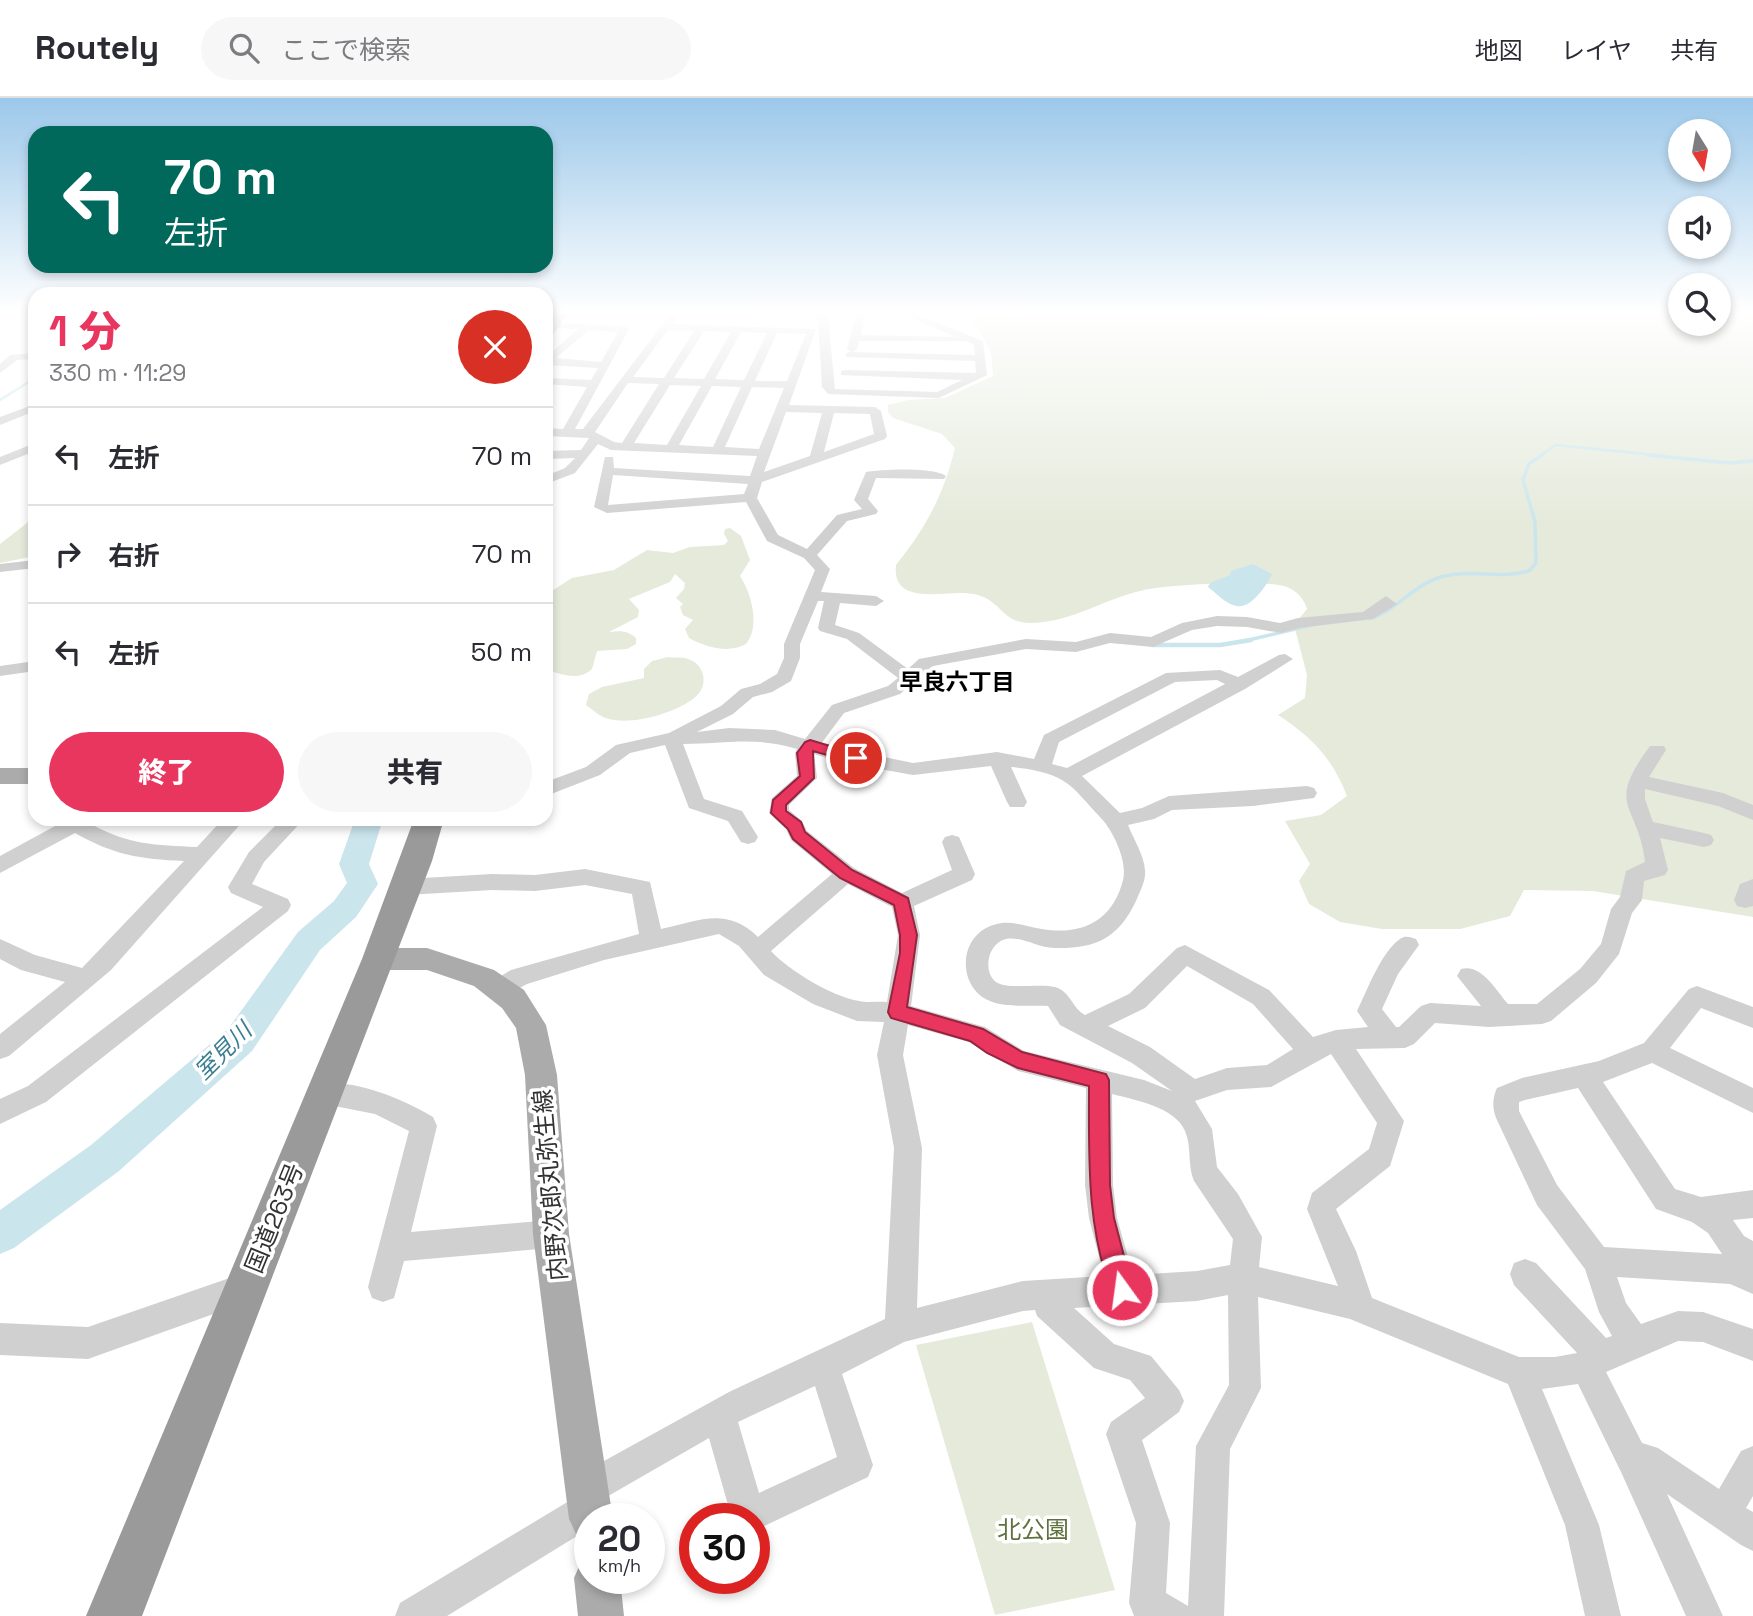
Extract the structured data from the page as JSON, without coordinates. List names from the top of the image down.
{
  "streets": {
    "highway": ["国道263号"],
    "main road": ["内野次郎丸弥生線"]
  },
  "crossings": [
    ["内野次郎丸弥生線", "国道263号"]
  ],
  "districts": ["早良六丁目"],
  "water": ["室見川"],
  "parks": ["北公園"],
  "north": "bottom",
  "page": {
    "header": "Routely",
    "search": "ここで検索",
    "nav": ["地図", "レイヤ", "共有"],
    "turn": ["70 m", "左折"],
    "heading": ["1 分", "330 m · 11:29"],
    "list": [
      {
        "name": "左折",
        "value": "70 m"
      },
      {
        "name": "右折",
        "value": "70 m"
      },
      {
        "name": "左折",
        "value": "50 m"
      }
    ],
    "buttons": ["終了", "共有"],
    "speed": "20 km/h",
    "limit": "30"
  }
}
